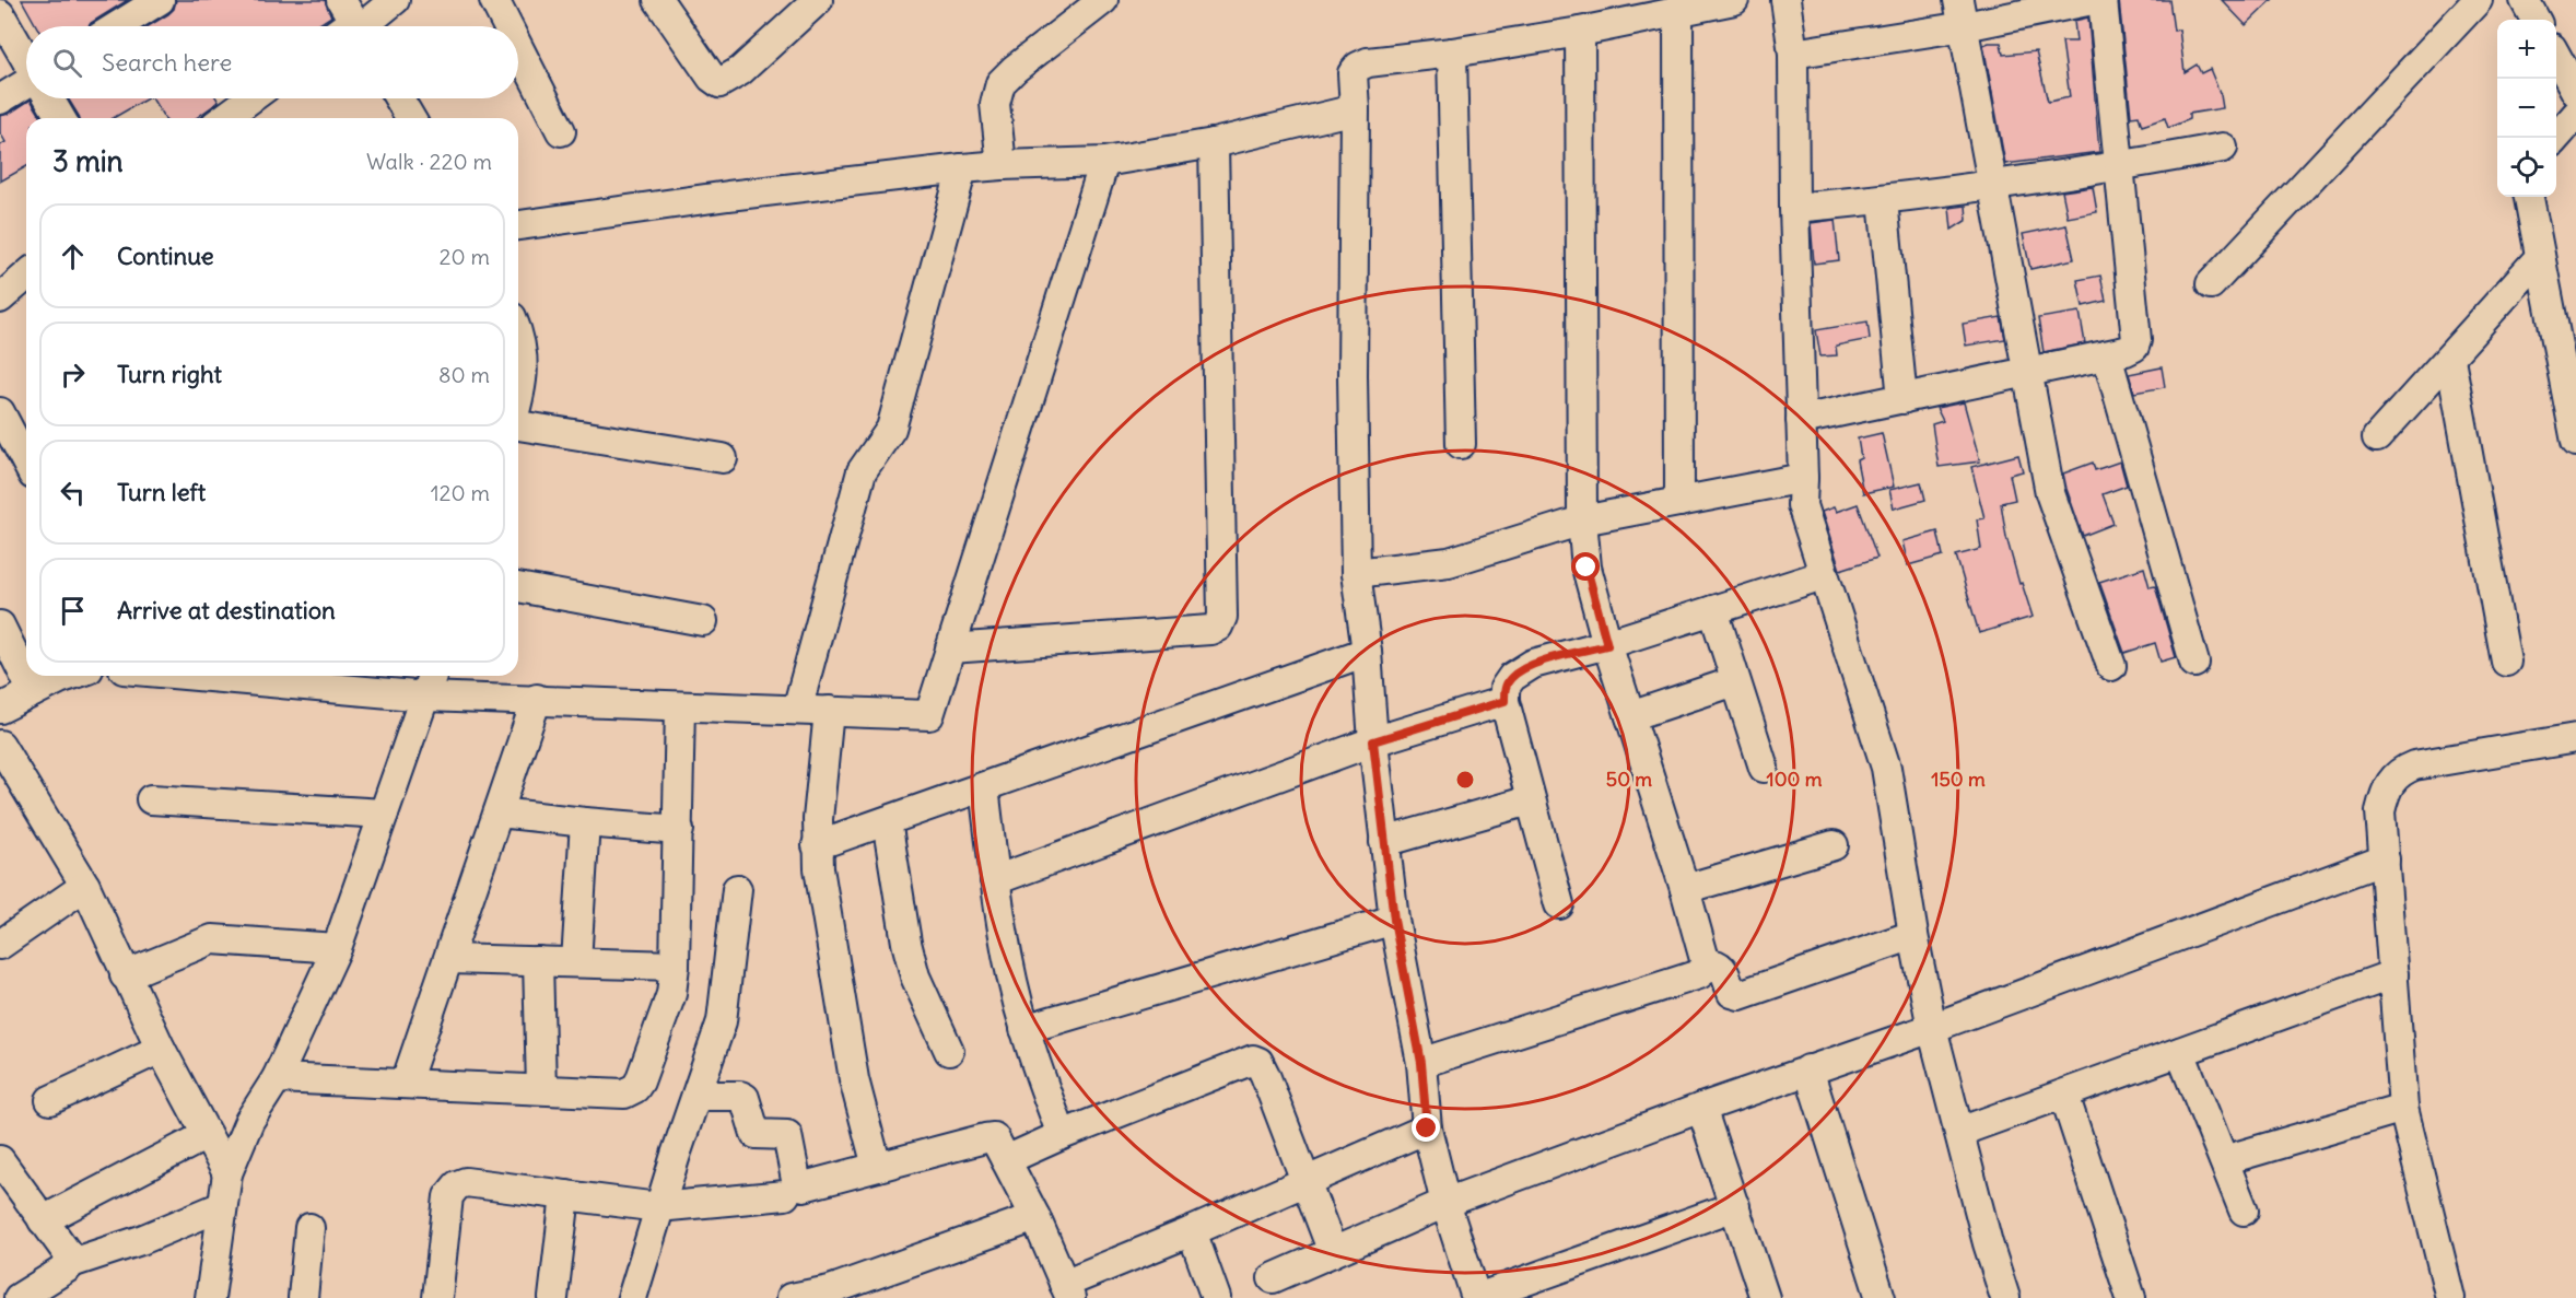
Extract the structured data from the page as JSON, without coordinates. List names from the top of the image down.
{
  "page": {
    "map_buttons": ["+", "−"],
    "search": "Search here",
    "heading": ["3 min", "Walk · 220 m"],
    "list": [
      ["Continue", "20 m"],
      ["Turn right", "80 m"],
      ["Turn left", "120 m"],
      "Arrive at destination"
    ]
  },
  "rings": ["50 m", "100 m", "150 m"]
}
